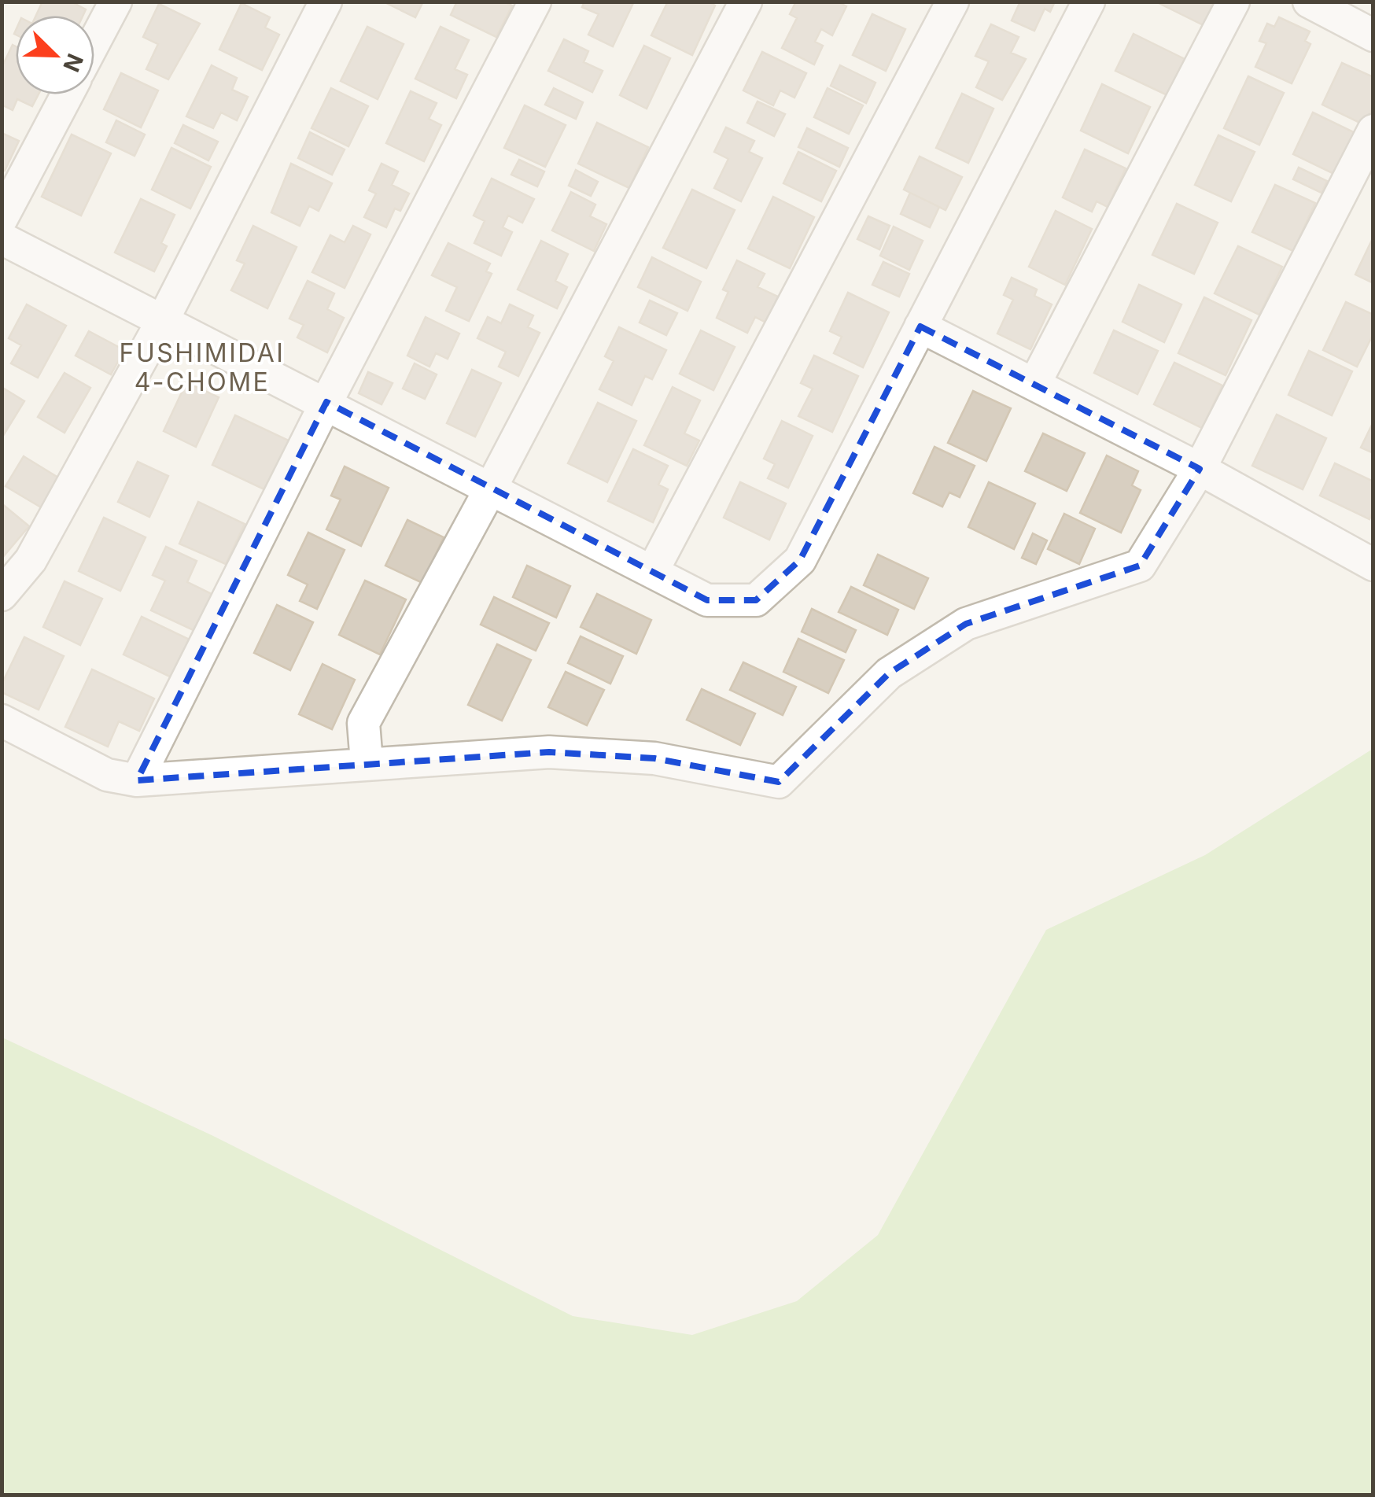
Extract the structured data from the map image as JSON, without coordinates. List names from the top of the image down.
{
  "districts": ["FUSHIMIDAI 4-CHOME"],
  "north": "bottom right"
}
